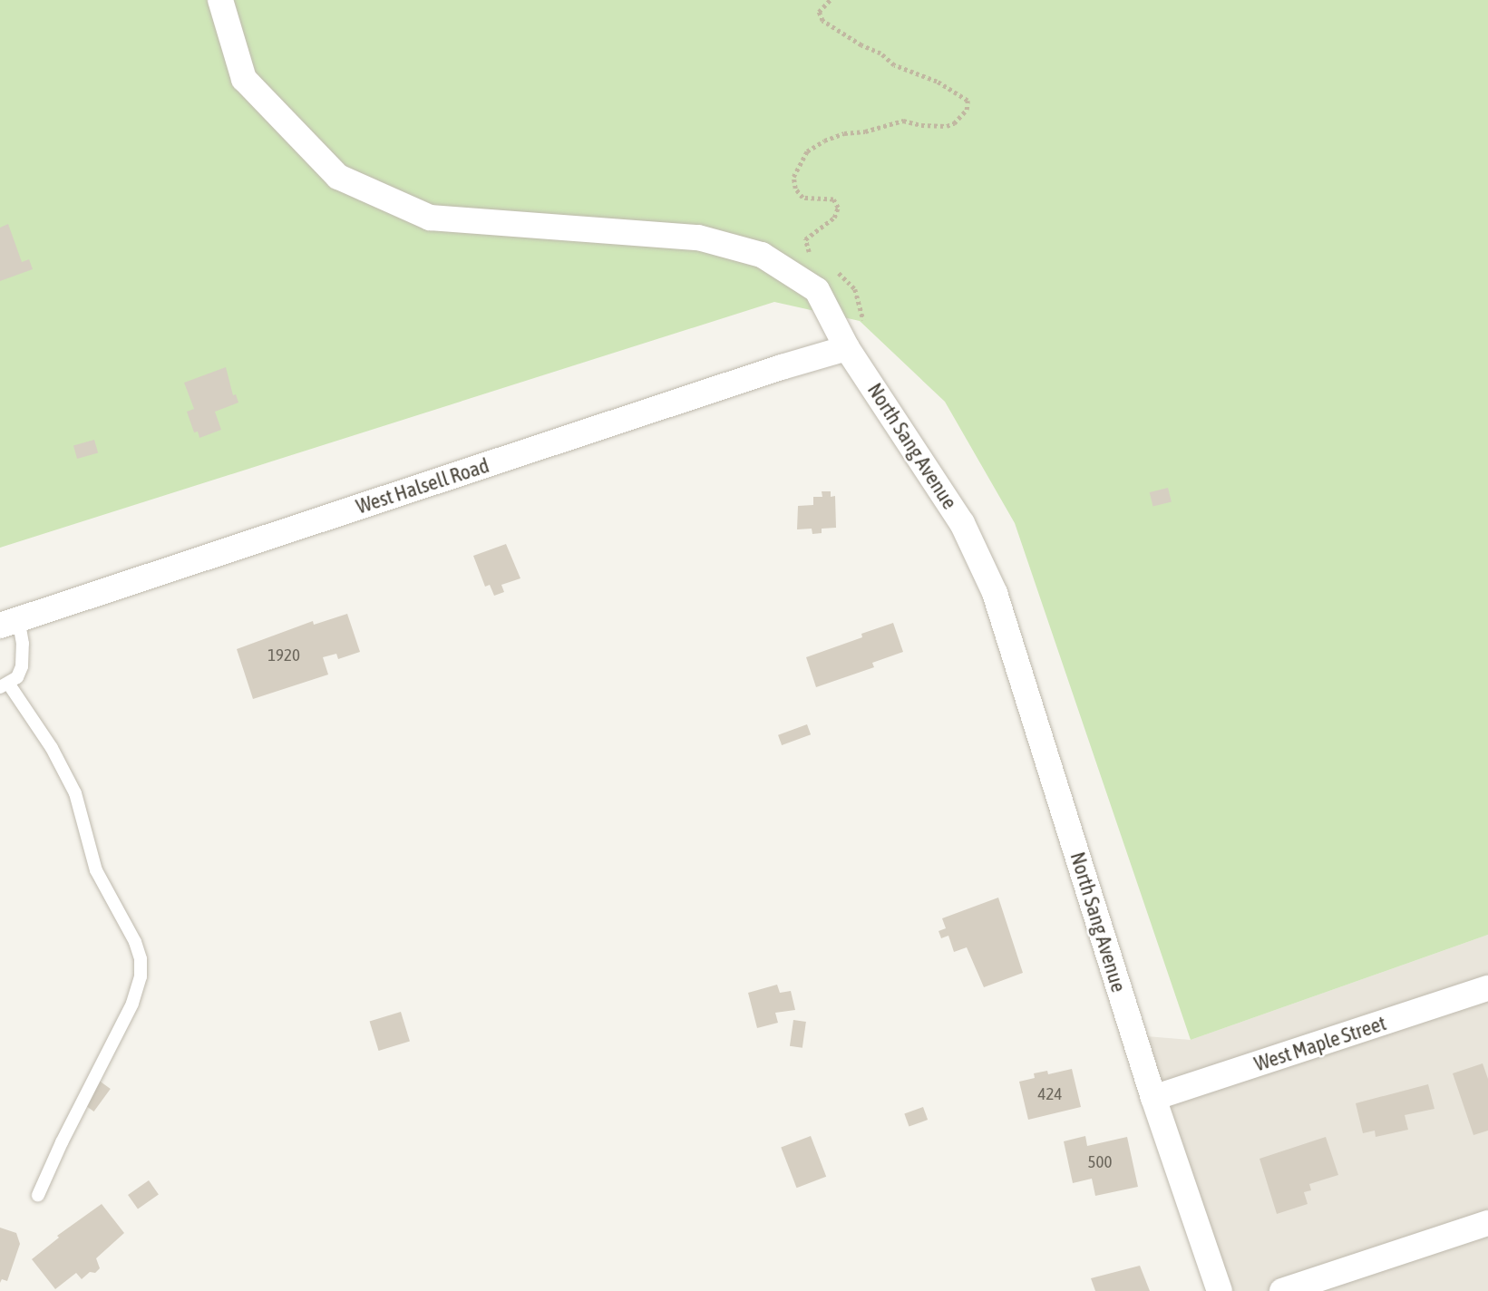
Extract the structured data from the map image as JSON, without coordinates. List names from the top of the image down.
{
  "streets": {
    "street": ["North Sang Avenue", "West Halsell Road", "West Maple Street"]
  },
  "crossings": [
    ["North Sang Avenue", "West Halsell Road"],
    ["North Sang Avenue", "West Maple Street"]
  ],
  "house_numbers": ["1920", "424", "500"]
}
